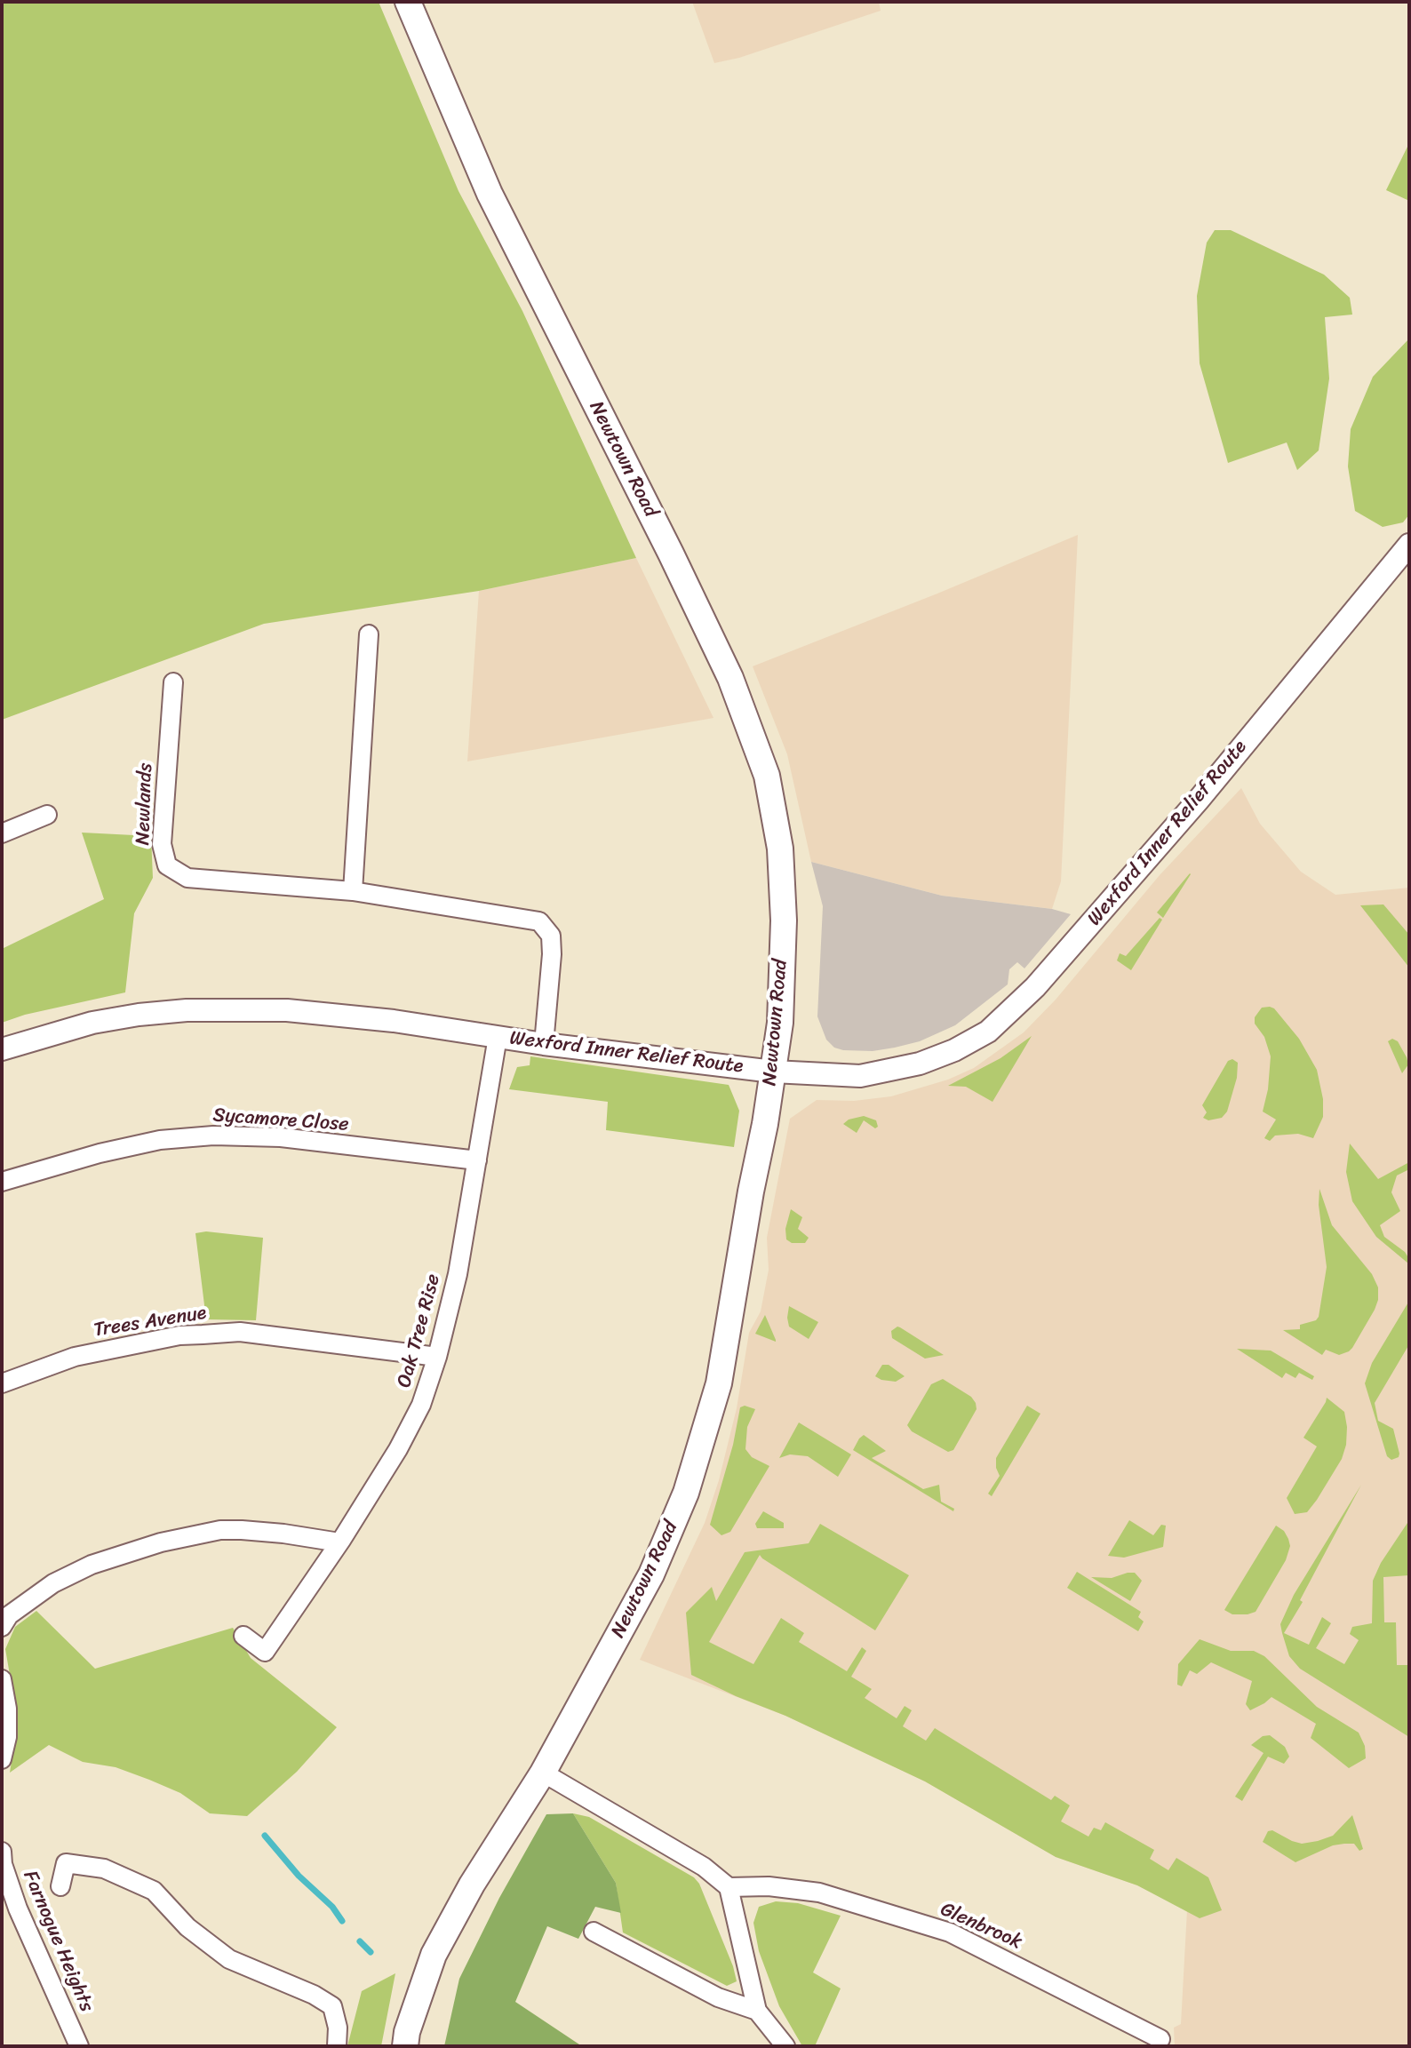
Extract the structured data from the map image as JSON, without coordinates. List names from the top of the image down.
{
  "streets": {
    "main road": ["Newtown Road"],
    "street": [
      "Newlands",
      "Wexford Inner Relief Route",
      "Sycamore Close",
      "Trees Avenue",
      "Oak Tree Rise",
      "Glenbrook",
      "Farnogue Heights"
    ]
  },
  "crossings": [
    ["Newtown Road", "Wexford Inner Relief Route"],
    ["Newlands", "Wexford Inner Relief Route"],
    ["Wexford Inner Relief Route", "Oak Tree Rise"],
    ["Sycamore Close", "Oak Tree Rise"],
    ["Trees Avenue", "Oak Tree Rise"]
  ]
}
